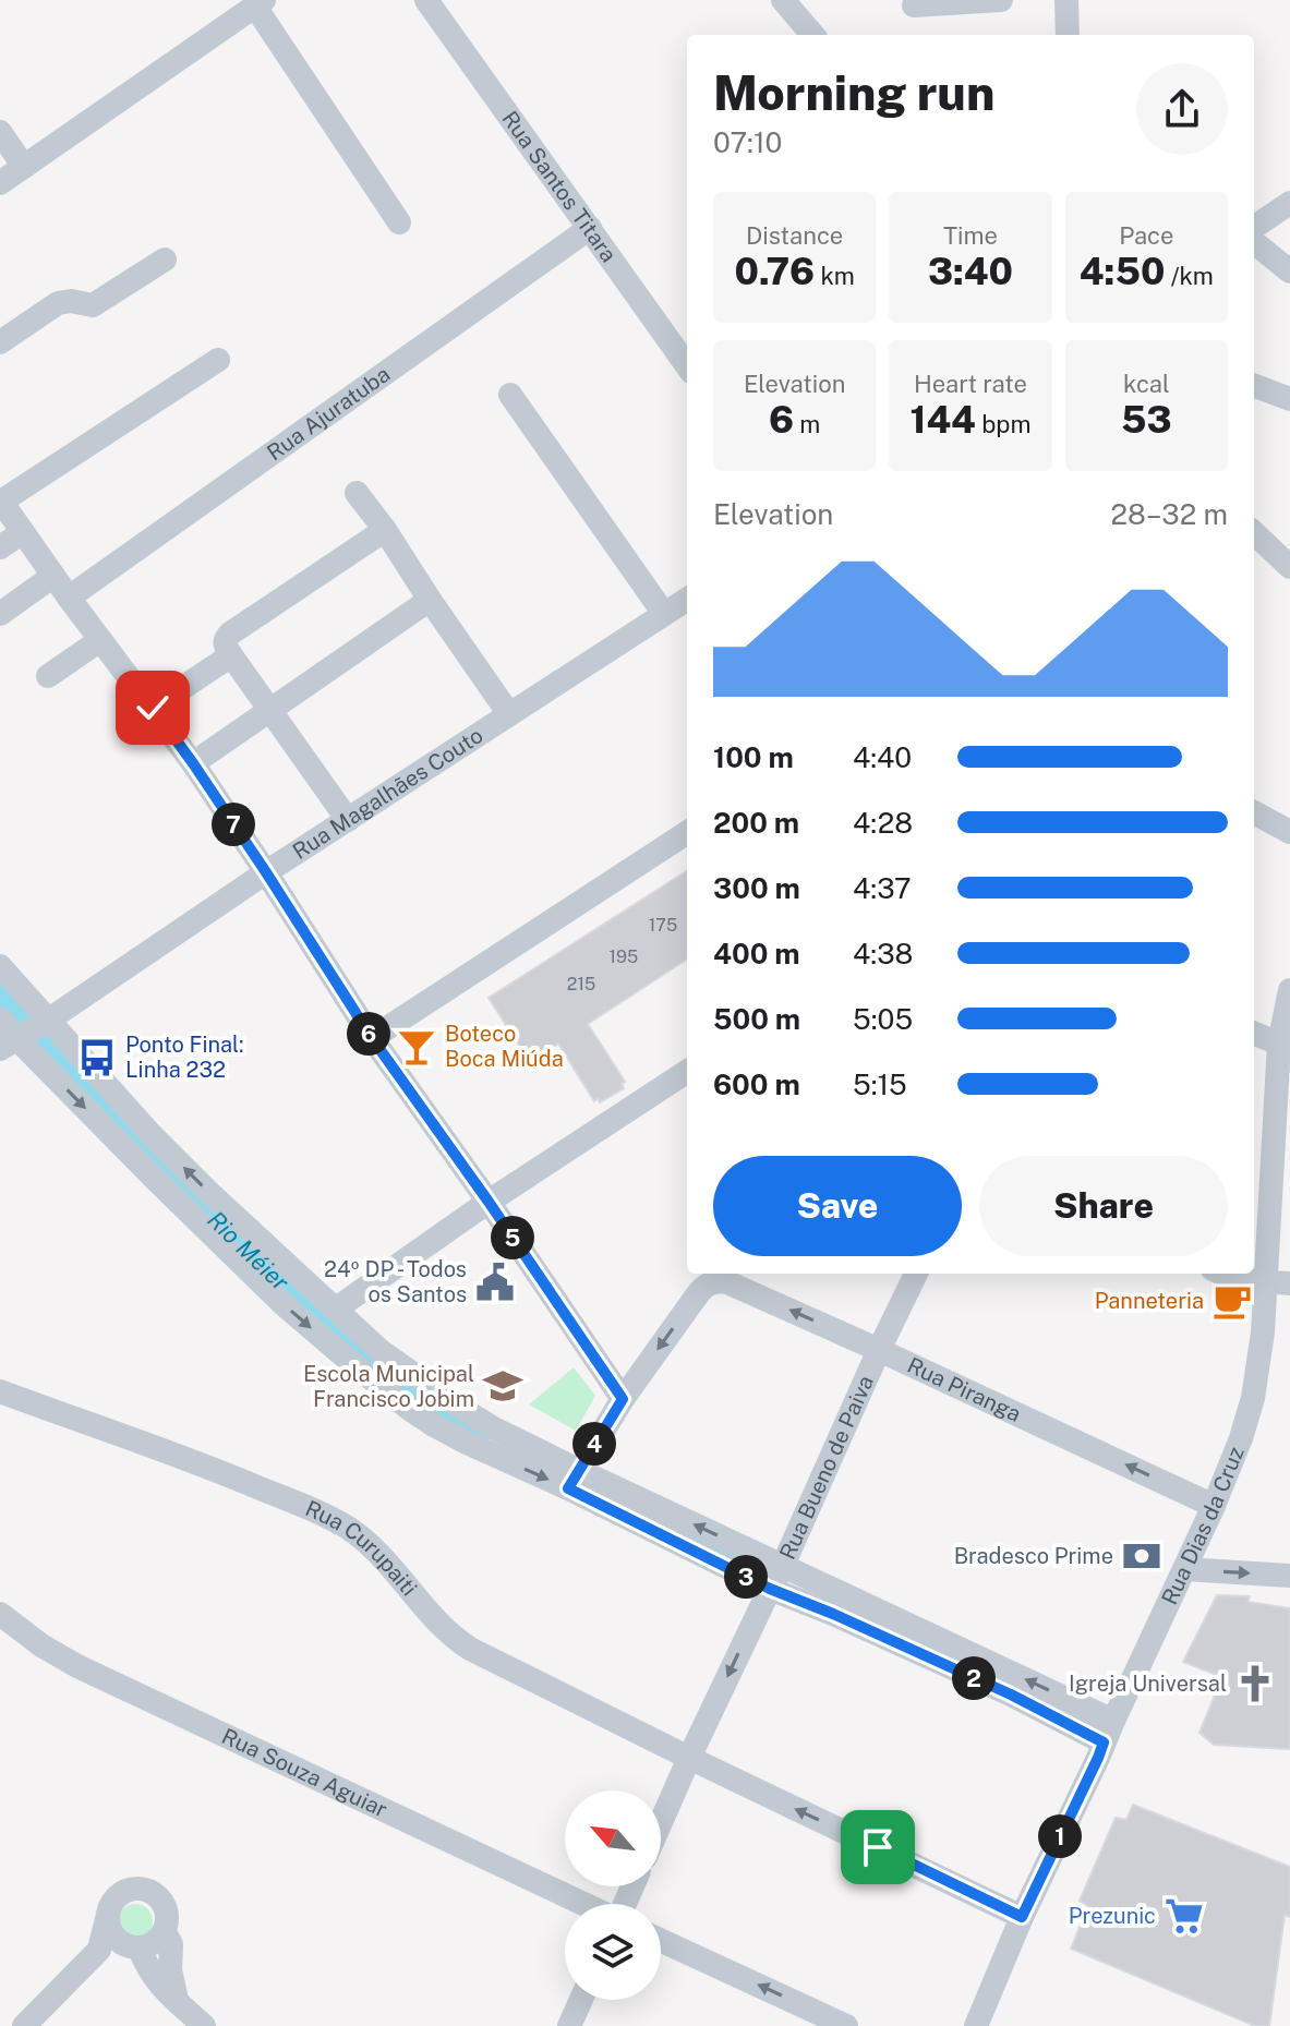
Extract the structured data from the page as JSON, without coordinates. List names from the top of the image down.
{
  "streets": {
    "street": [
      "Rua Santos Titara",
      "Rua Ajuratuba",
      "Rua Magalhães Couto",
      "Rua Piranga",
      "Rua Bueno de Paiva",
      "Rua Dias da Cruz",
      "Rua Curupaiti",
      "Rua Souza Aguiar"
    ]
  },
  "crossings": [
    ["Rua Santos Titara", "Rua Ajuratuba"],
    ["Rua Piranga", "Rua Bueno de Paiva"],
    ["Rua Piranga", "Rua Dias da Cruz"],
    ["Rua Bueno de Paiva", "Rua Curupaiti"],
    ["Rua Dias da Cruz", "Rua Curupaiti"]
  ],
  "one_way": ["Rua Piranga"],
  "water": ["Rio Méier"],
  "places": {
    "bar": ["Boteco Boca Miúda"],
    "bus stop": ["Ponto Final: Linha 232"],
    "public building": ["24º DP - Todos os Santos"],
    "cafe": ["Panneteria"],
    "school or university": ["Escola Municipal Francisco Jobim"],
    "bank": ["Bradesco Prime"],
    "church": ["Igreja Universal"],
    "supermarket": ["Prezunic"]
  },
  "house_numbers": ["175", "195", "215"],
  "north": "top left",
  "page": {
    "heading": ["Morning run", "07:10"],
    "stats": [
      ["Distance", "0.76 km"],
      ["Time", "3:40"],
      ["Pace", "4:50 /km"],
      ["Elevation", "6 m"],
      ["Heart rate", "144 bpm"],
      ["kcal", "53"]
    ],
    "chart": ["Elevation", "28–32 m"],
    "list": [
      {
        "name": "100 m",
        "note": "4:40"
      },
      {
        "name": "200 m",
        "note": "4:28"
      },
      {
        "name": "300 m",
        "note": "4:37"
      },
      {
        "name": "400 m",
        "note": "4:38"
      },
      {
        "name": "500 m",
        "note": "5:05"
      },
      {
        "name": "600 m",
        "note": "5:15"
      }
    ],
    "pins": [
      "7",
      "6",
      "5",
      "4",
      "3",
      "2",
      "1"
    ],
    "buttons": ["Save", "Share"]
  }
}
